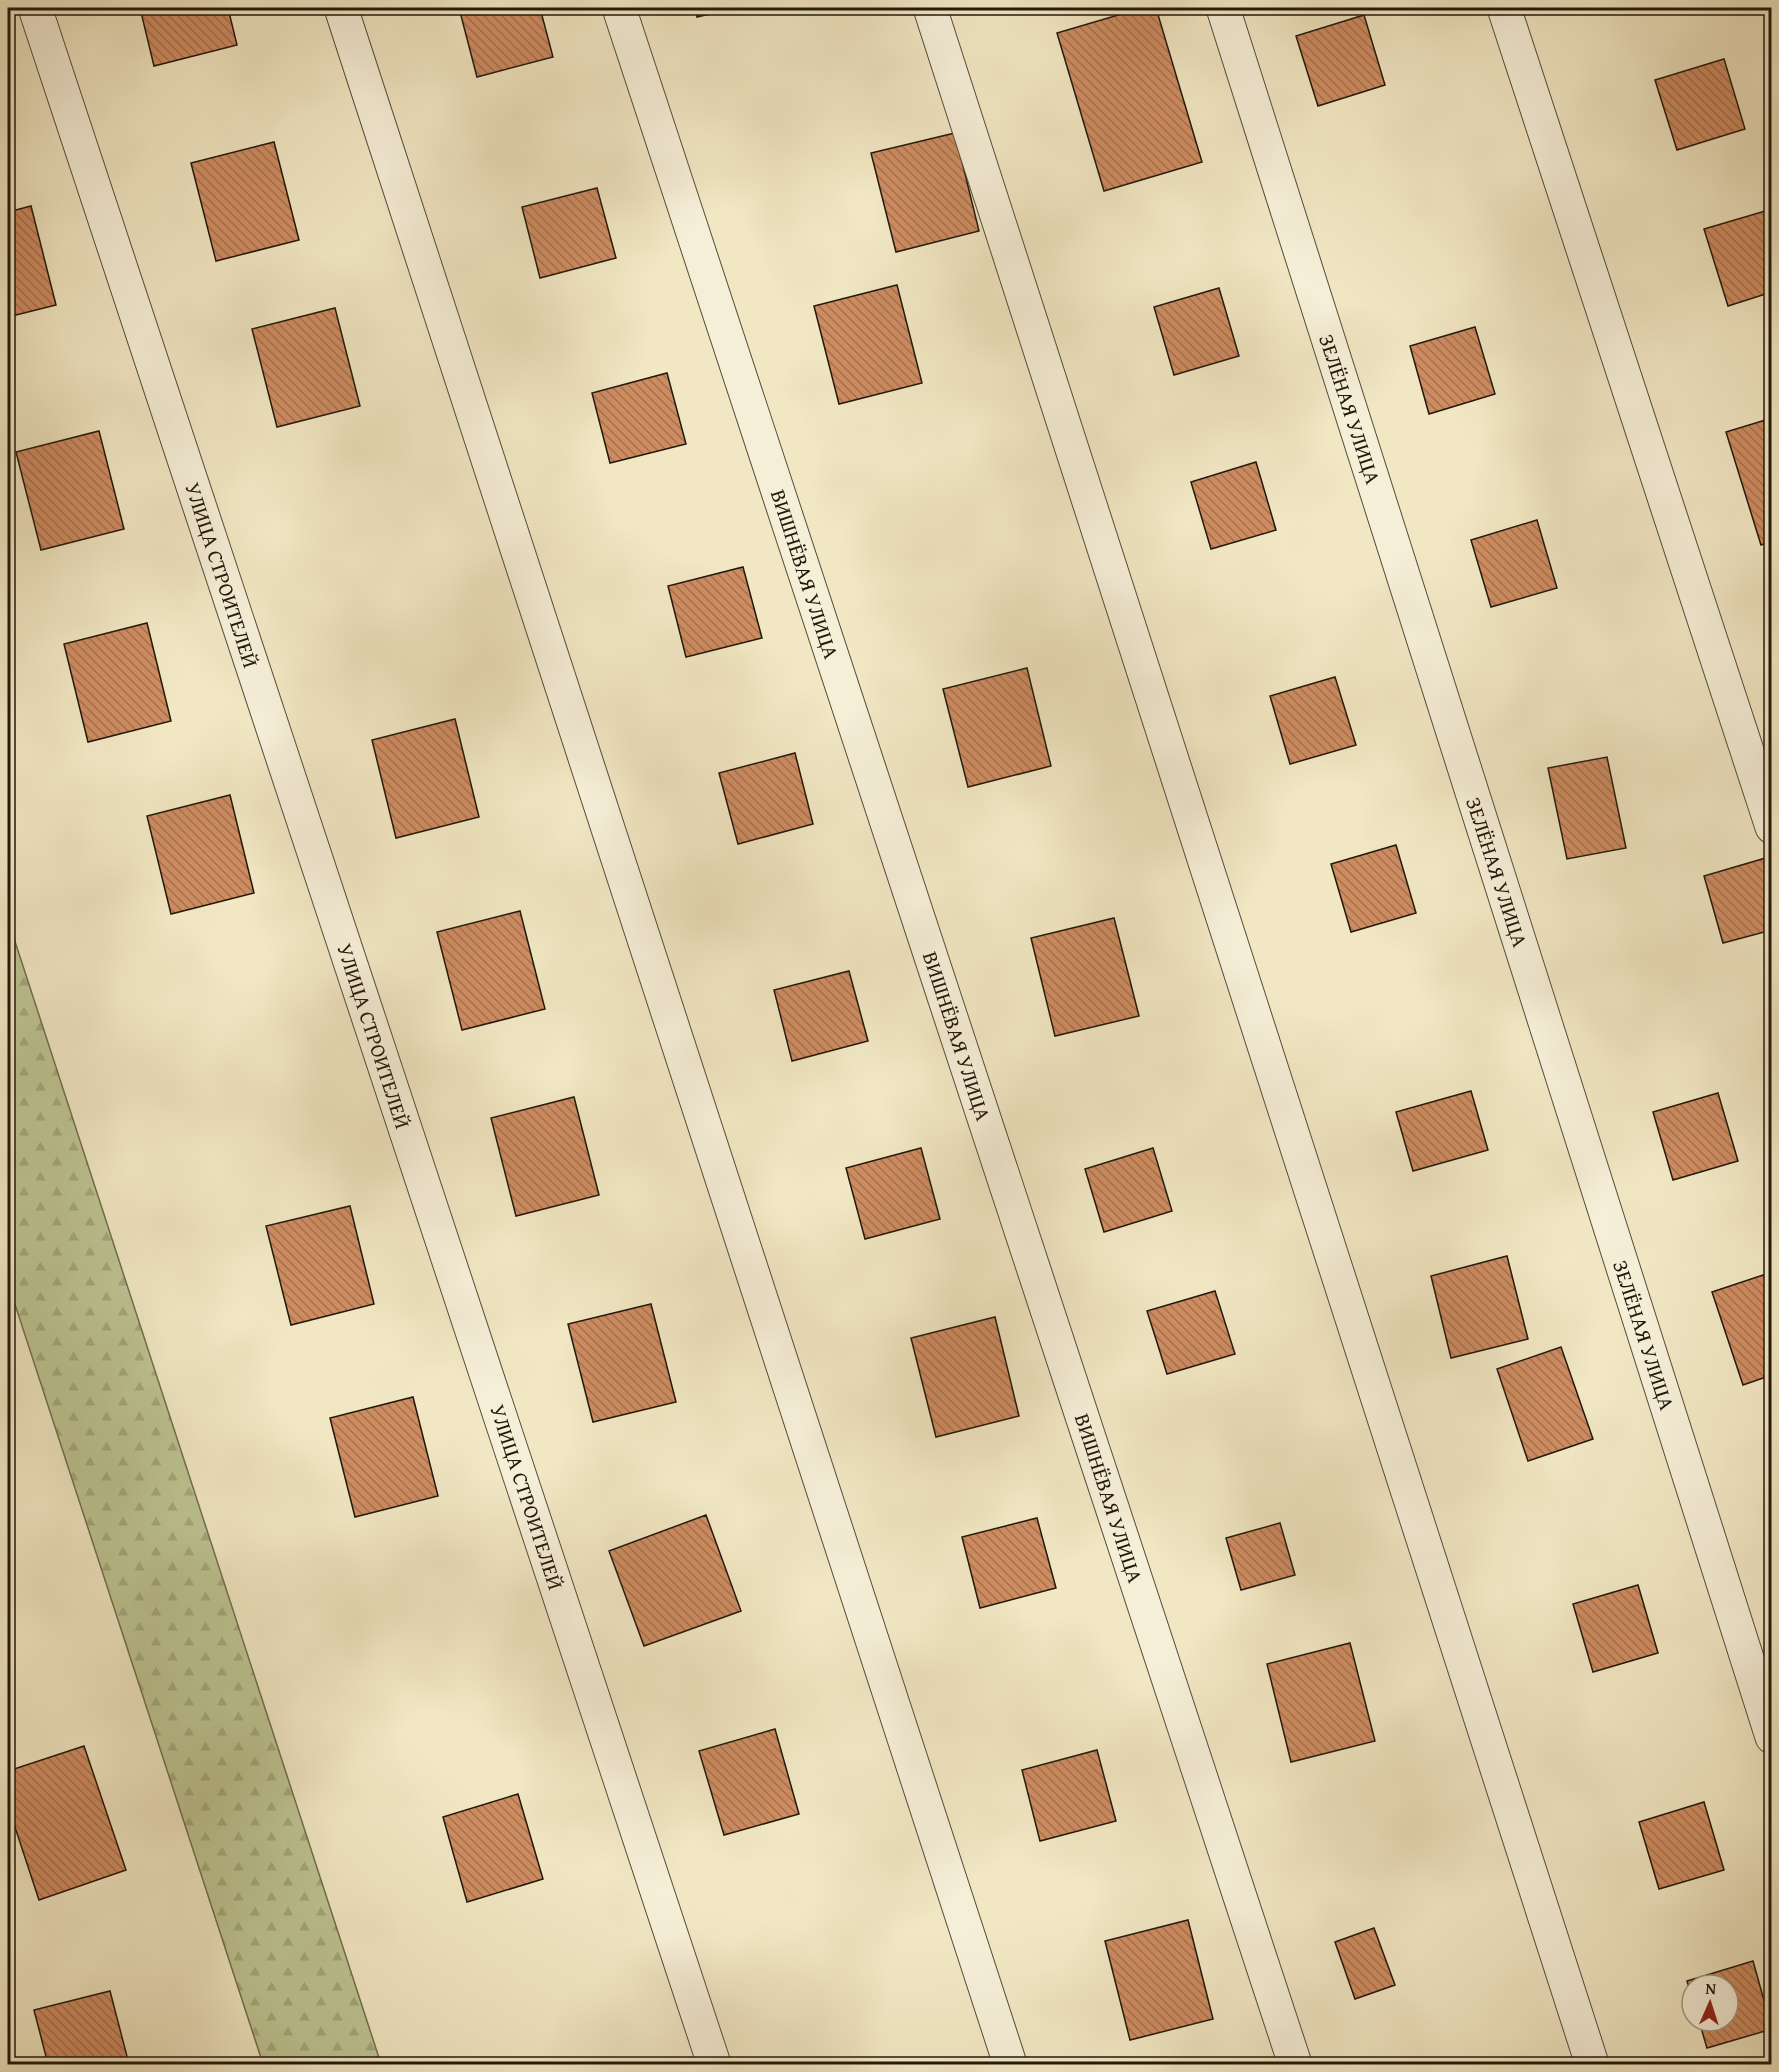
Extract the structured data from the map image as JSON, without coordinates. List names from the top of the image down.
{
  "streets": {
    "street": ["ЗЕЛЁНАЯ УЛИЦА", "ВИШНЁВАЯ УЛИЦА", "УЛИЦА СТРОИТЕЛЕЙ"]
  },
  "north": "top"
}
